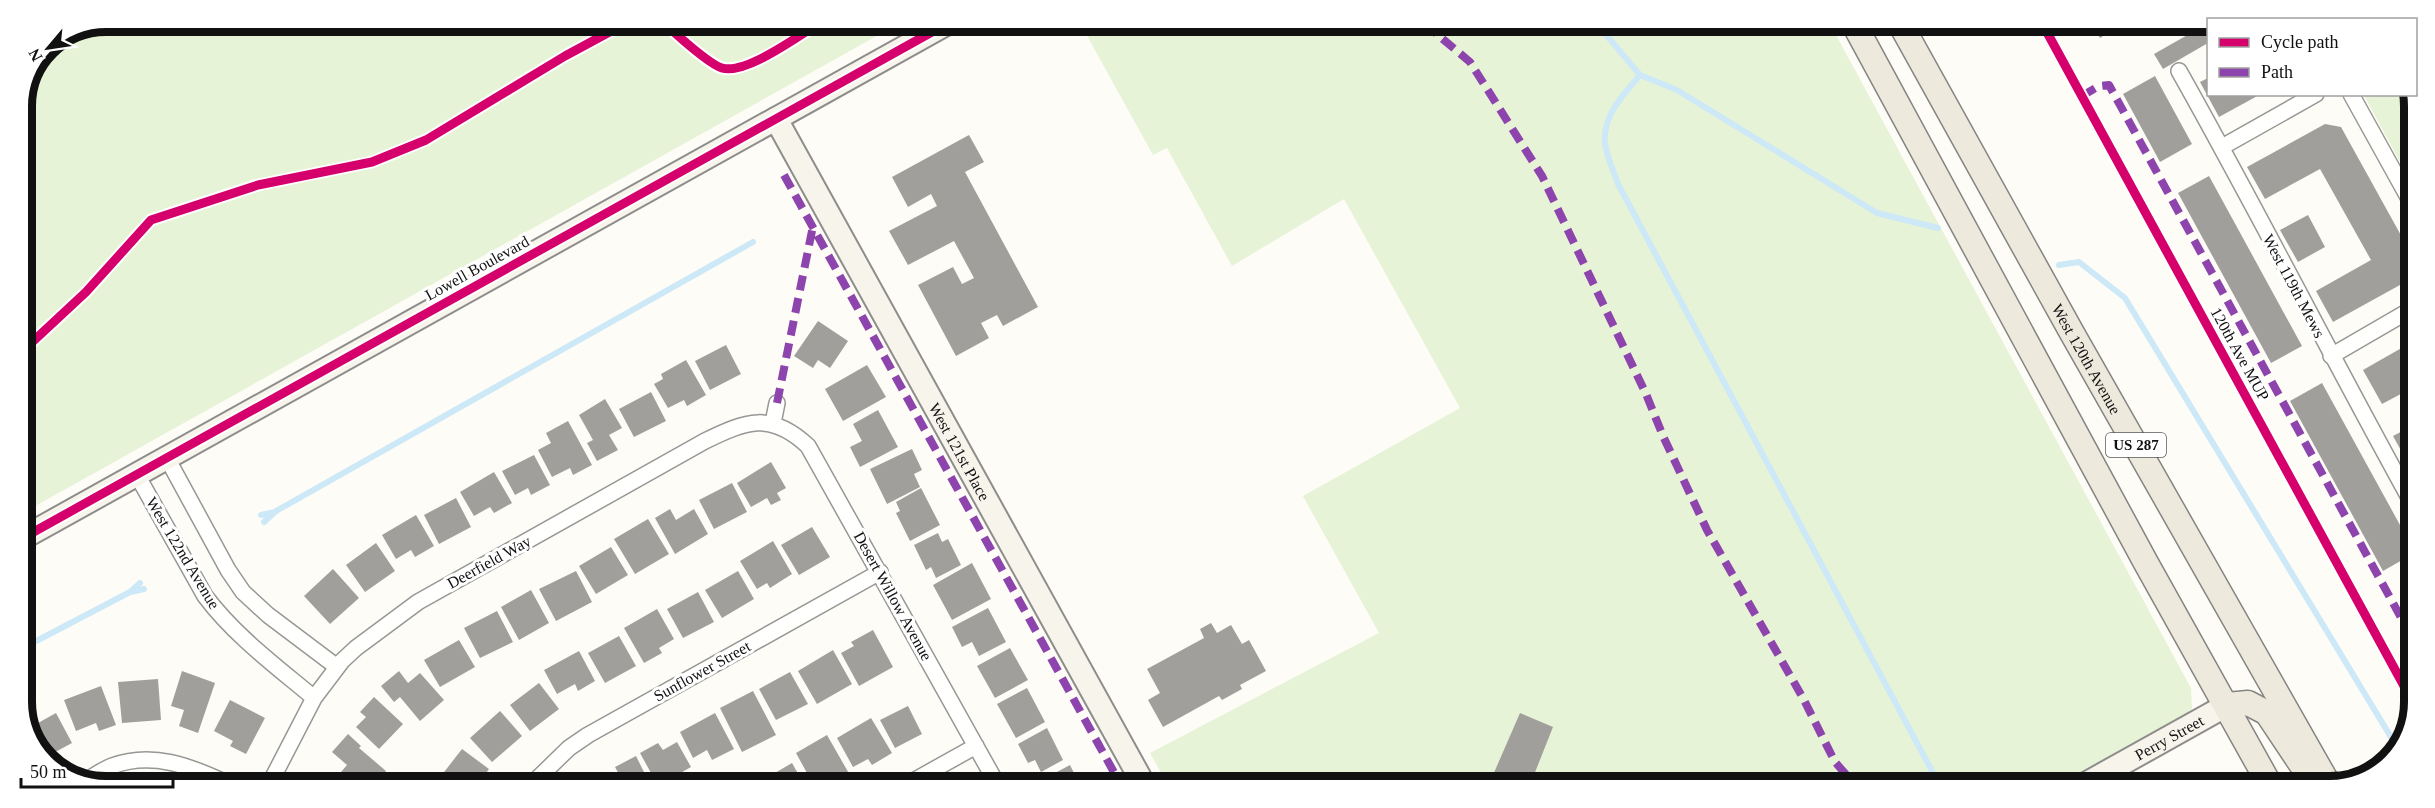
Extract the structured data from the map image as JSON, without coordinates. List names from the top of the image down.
{
  "streets": {
    "main road": [
      "Lowell Boulevard",
      "West 120th Avenue",
      "US 287",
      "West 121st Place",
      "Perry Street"
    ],
    "street": [
      "West 119th Mews",
      "West 122nd Avenue",
      "Deerfield Way",
      "Desert Willow Avenue",
      "Sunflower Street"
    ],
    "cycle path": ["120th Ave MUP"]
  },
  "crossings": [
    ["Lowell Boulevard", "West 121st Place"],
    ["Lowell Boulevard", "West 122nd Avenue"],
    ["US 287", "Perry Street"],
    ["West 122nd Avenue", "Deerfield Way"],
    ["Deerfield Way", "Desert Willow Avenue"],
    ["Desert Willow Avenue", "Sunflower Street"]
  ],
  "legend": ["Cycle path", "Path"],
  "scale_bar": "50 m",
  "north": "bottom left"
}
